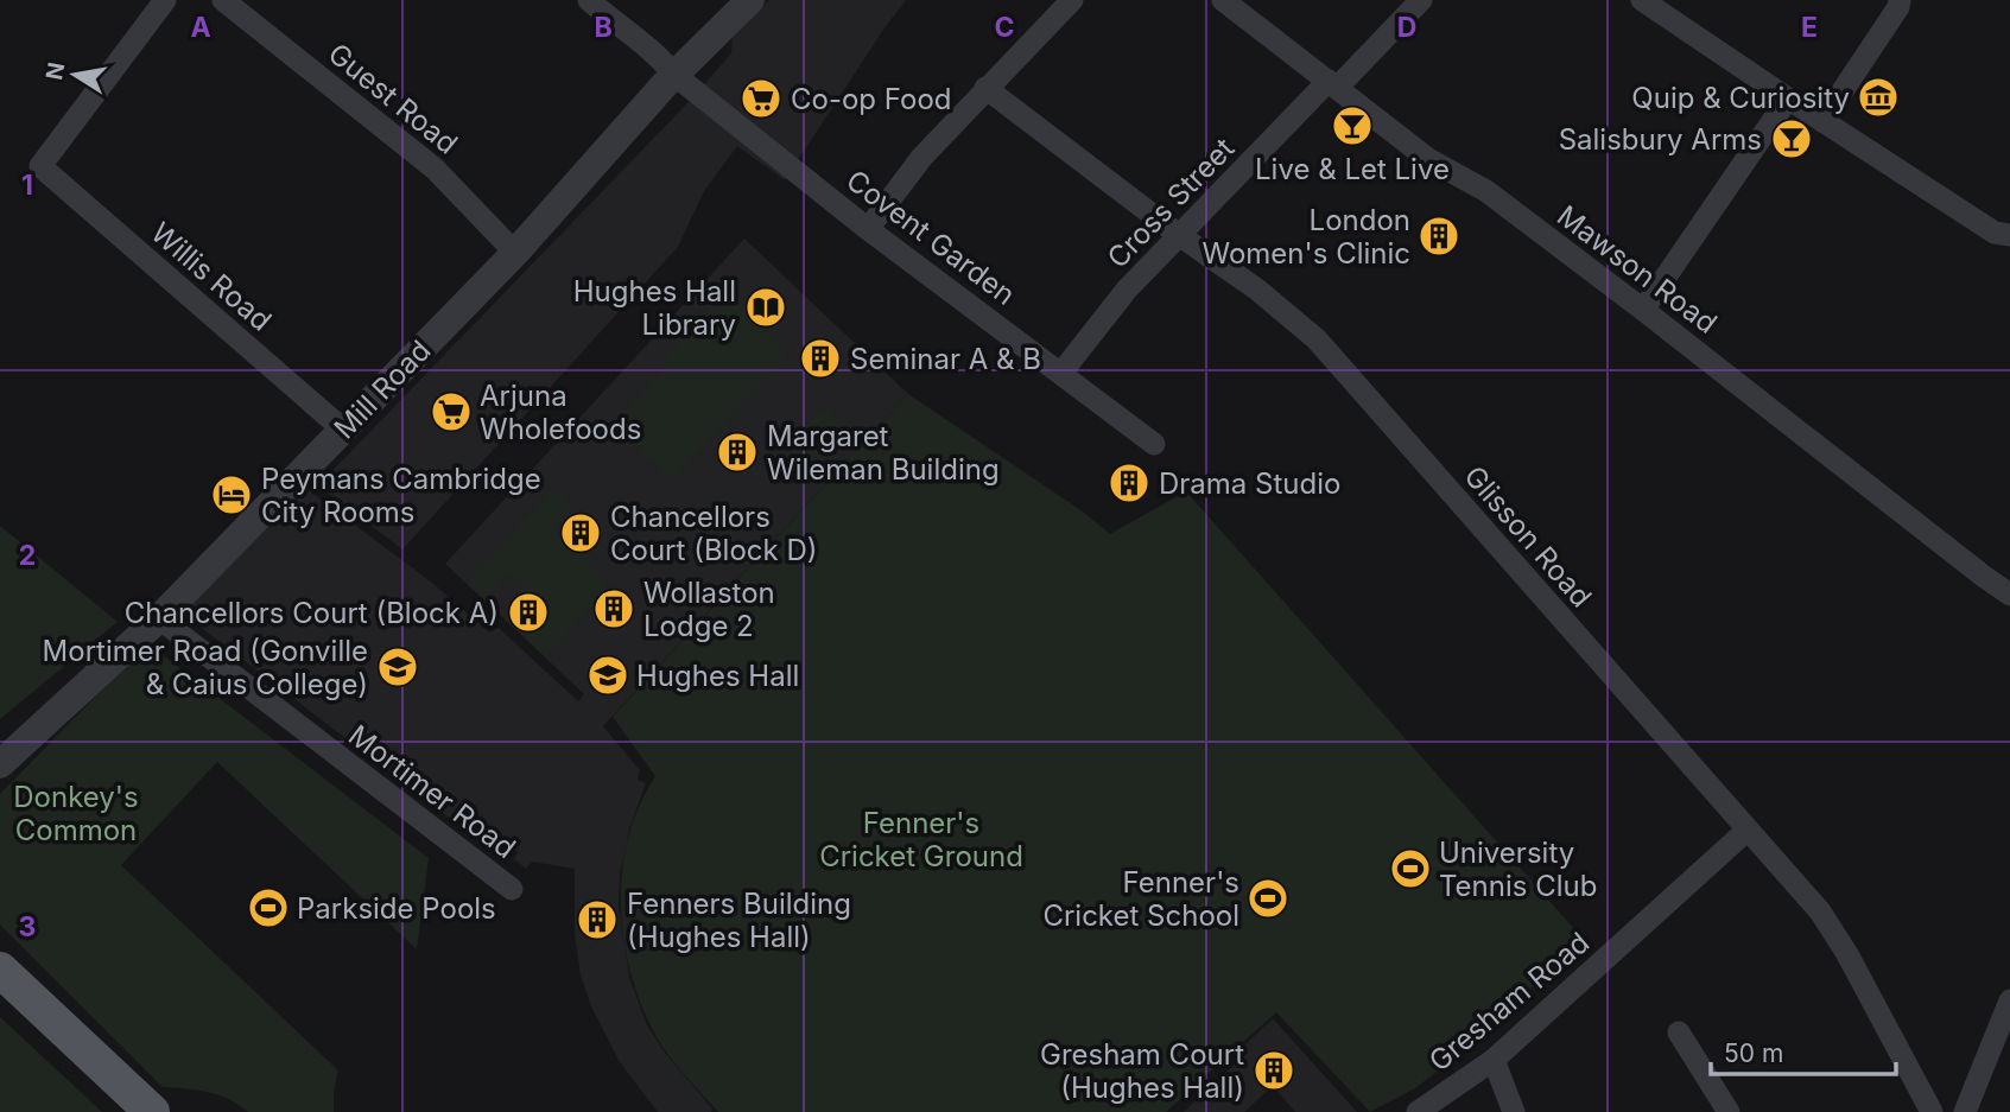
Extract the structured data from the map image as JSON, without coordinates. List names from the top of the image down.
{
  "streets": {
    "street": [
      "Guest Road",
      "Cross Street",
      "Covent Garden",
      "Mawson Road",
      "Willis Road",
      "Mill Road",
      "Glisson Road",
      "Mortimer Road",
      "Gresham Road"
    ]
  },
  "crossings": [
    ["Guest Road", "Mill Road"],
    ["Cross Street", "Covent Garden"],
    ["Cross Street", "Mawson Road"],
    ["Cross Street", "Glisson Road"],
    ["Covent Garden", "Mill Road"],
    ["Willis Road", "Mill Road"],
    ["Mill Road", "Mortimer Road"],
    ["Glisson Road", "Gresham Road"]
  ],
  "parks": ["Donkey's Common", "Fenner's Cricket Ground"],
  "places": {
    "museum": ["Quip & Curiosity"],
    "supermarket": ["Co-op Food", "Arjuna Wholefoods"],
    "bar": ["Live & Let Live", "Salisbury Arms"],
    "building": [
      "London Women's Clinic",
      "Seminar A & B",
      "Margaret Wileman Building",
      "Drama Studio",
      "Chancellors Court (Block D)",
      "Wollaston Lodge 2",
      "Chancellors Court (Block A)",
      "Fenners Building (Hughes Hall)",
      "Gresham Court (Hughes Hall)"
    ],
    "library": ["Hughes Hall Library"],
    "hotel": ["Peymans Cambridge City Rooms"],
    "school or university": ["Mortimer Road (Gonville & Caius College)", "Hughes Hall"],
    "sports": ["University Tennis Club", "Fenner's Cricket School", "Parkside Pools"]
  },
  "scale_bar": "50 m",
  "north": "left",
  "grid": {
    "columns": [
      "A",
      "B",
      "C",
      "D",
      "E"
    ],
    "rows": ["1", "2", "3"]
  }
}
